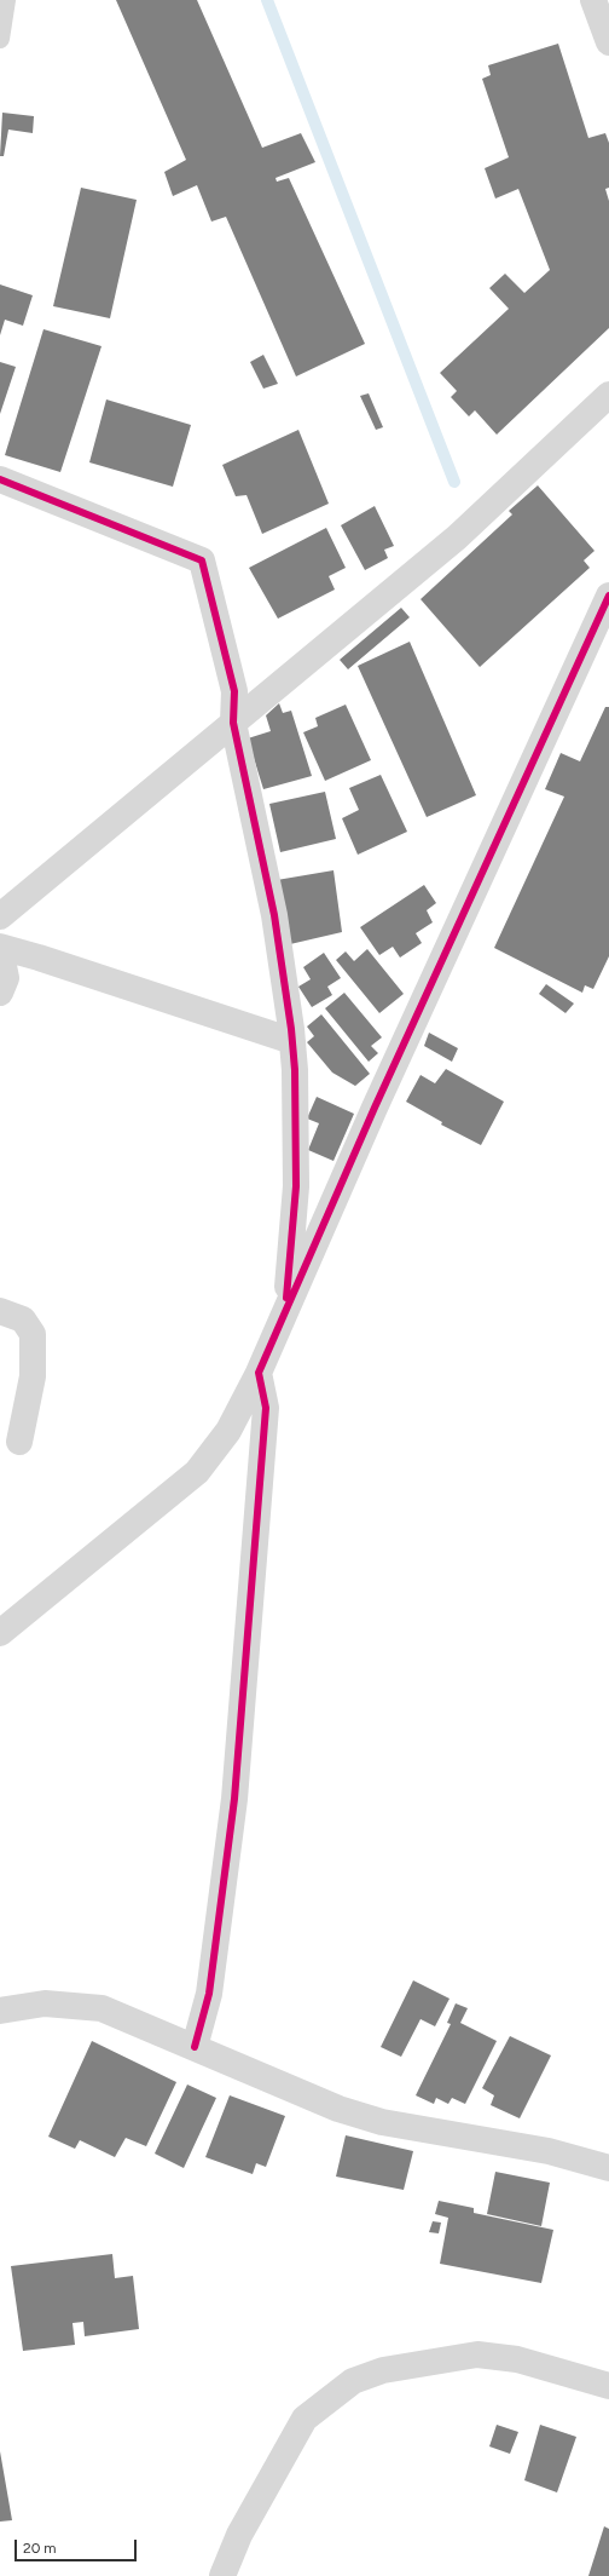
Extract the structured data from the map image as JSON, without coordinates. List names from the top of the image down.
{
  "scale_bar": "20 m"
}
